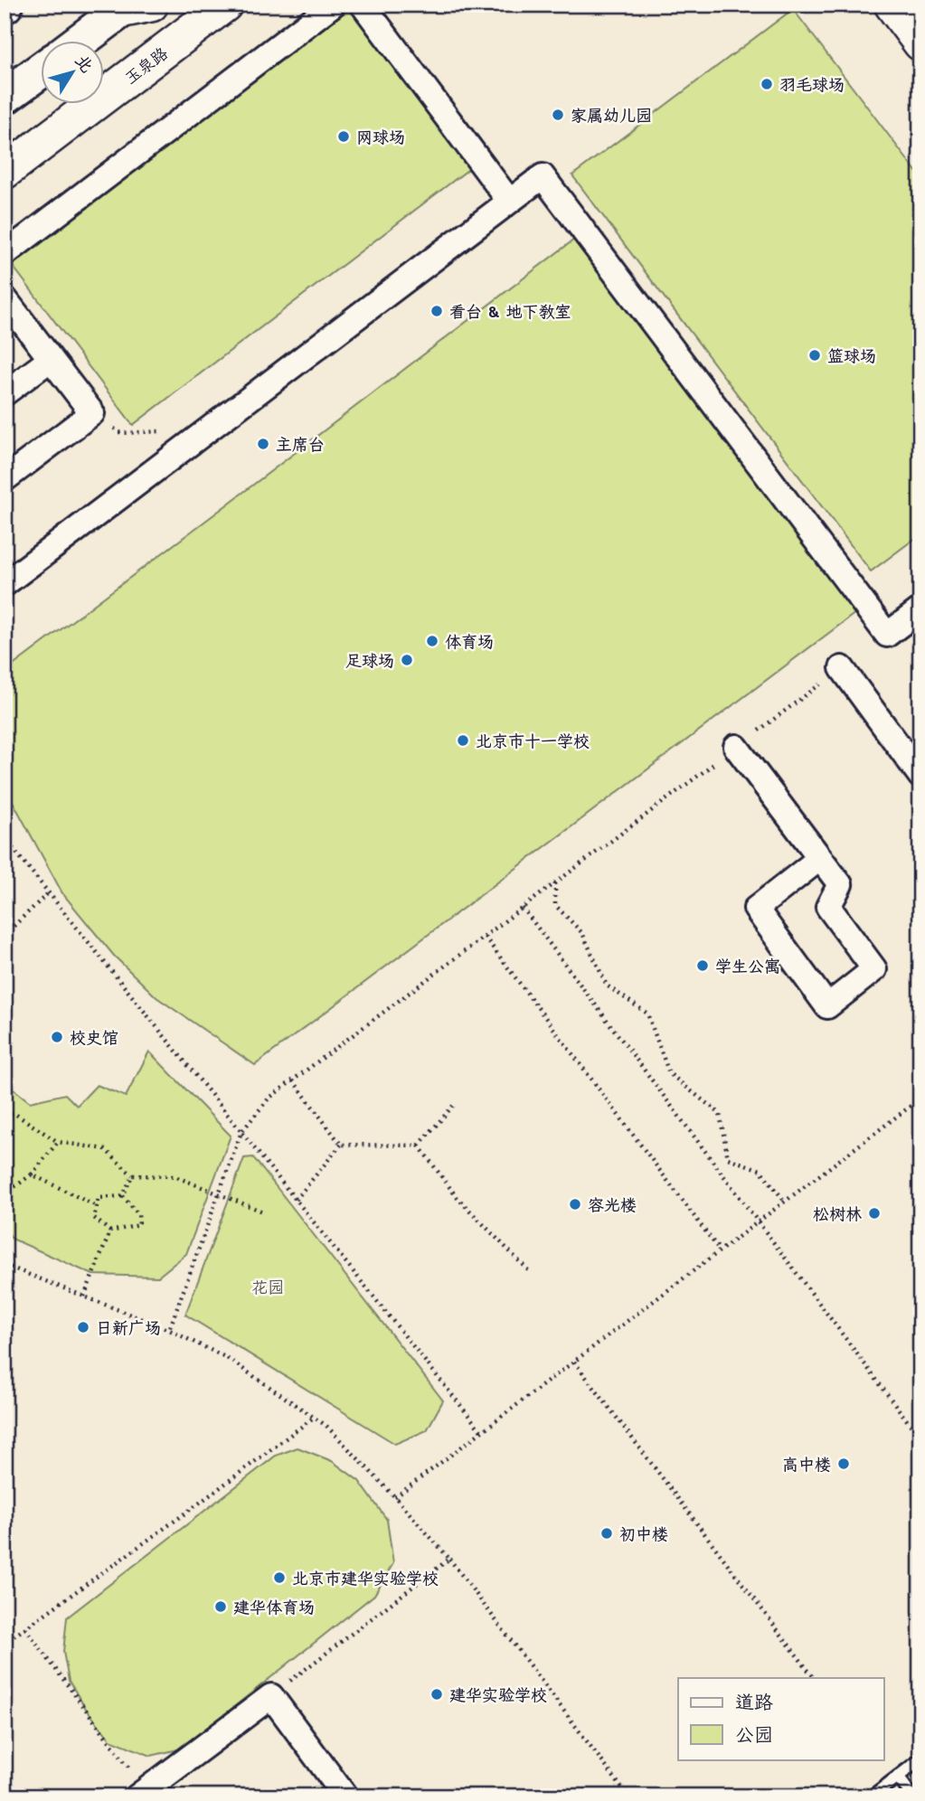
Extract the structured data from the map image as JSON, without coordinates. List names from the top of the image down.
{
  "streets": {
    "street": ["玉泉路"]
  },
  "parks": ["花园"],
  "places": [
    "羽毛球场",
    "家属幼儿园",
    "网球场",
    "看台 & 地下教室",
    "篮球场",
    "主席台",
    "体育场",
    "足球场",
    "北京市十一学校",
    "学生公寓",
    "校史馆",
    "容光楼",
    "松树林",
    "日新广场",
    "高中楼",
    "初中楼",
    "北京市建华实验学校",
    "建华体育场",
    "建华实验学校"
  ],
  "legend": ["道路", "公园"],
  "north": "top right"
}
